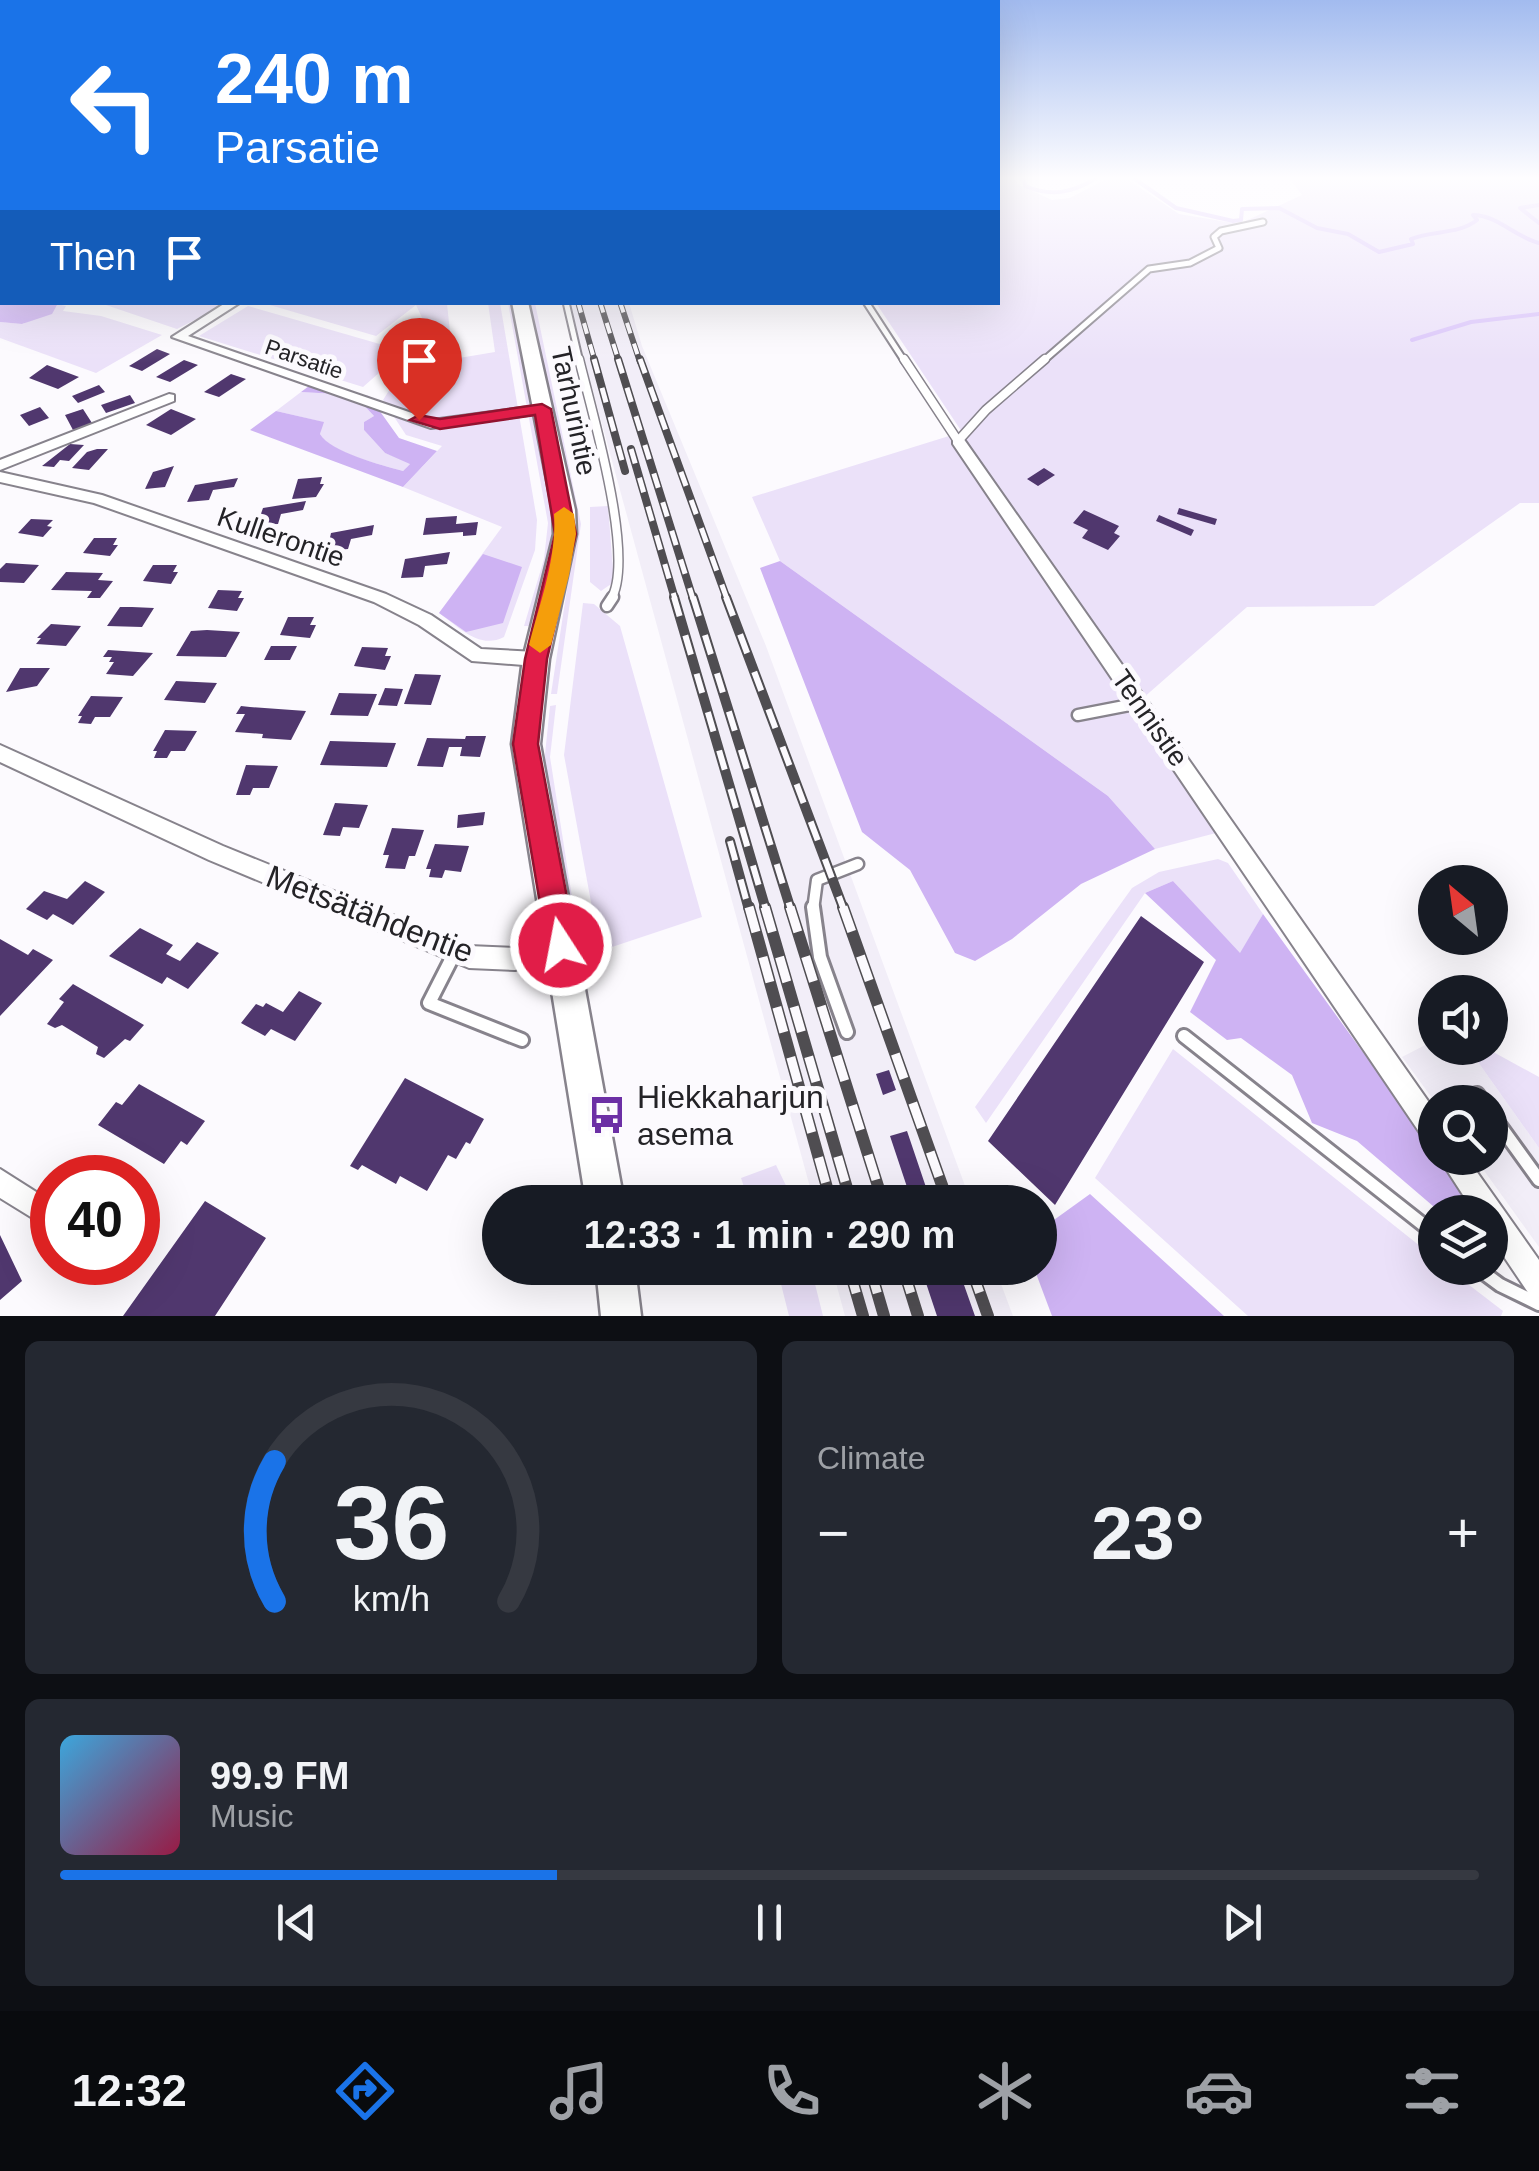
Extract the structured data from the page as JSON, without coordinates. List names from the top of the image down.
{
  "streets": {
    "street": [
      "Parsatie",
      "Tarhurintie",
      "Kullerontie",
      "Tennistie",
      "Metsätähdentie"
    ]
  },
  "crossings": [
    ["Parsatie", "Tarhurintie"],
    ["Tarhurintie", "Kullerontie"],
    ["Tarhurintie", "Metsätähdentie"]
  ],
  "places": {
    "bus stop": ["Hiekkaharjun asema"]
  },
  "north": "top left",
  "page": {
    "turn": ["240 m", "Parsatie"],
    "then": "Then",
    "limit": "40",
    "trip": "12:33 · 1 min · 290 m",
    "tile": "Climate",
    "heat": ["−", "23°", "+"],
    "song": ["99.9 FM", "Music"],
    "tabs": "12:32",
    "gauge": ["36", "km/h"]
  }
}
